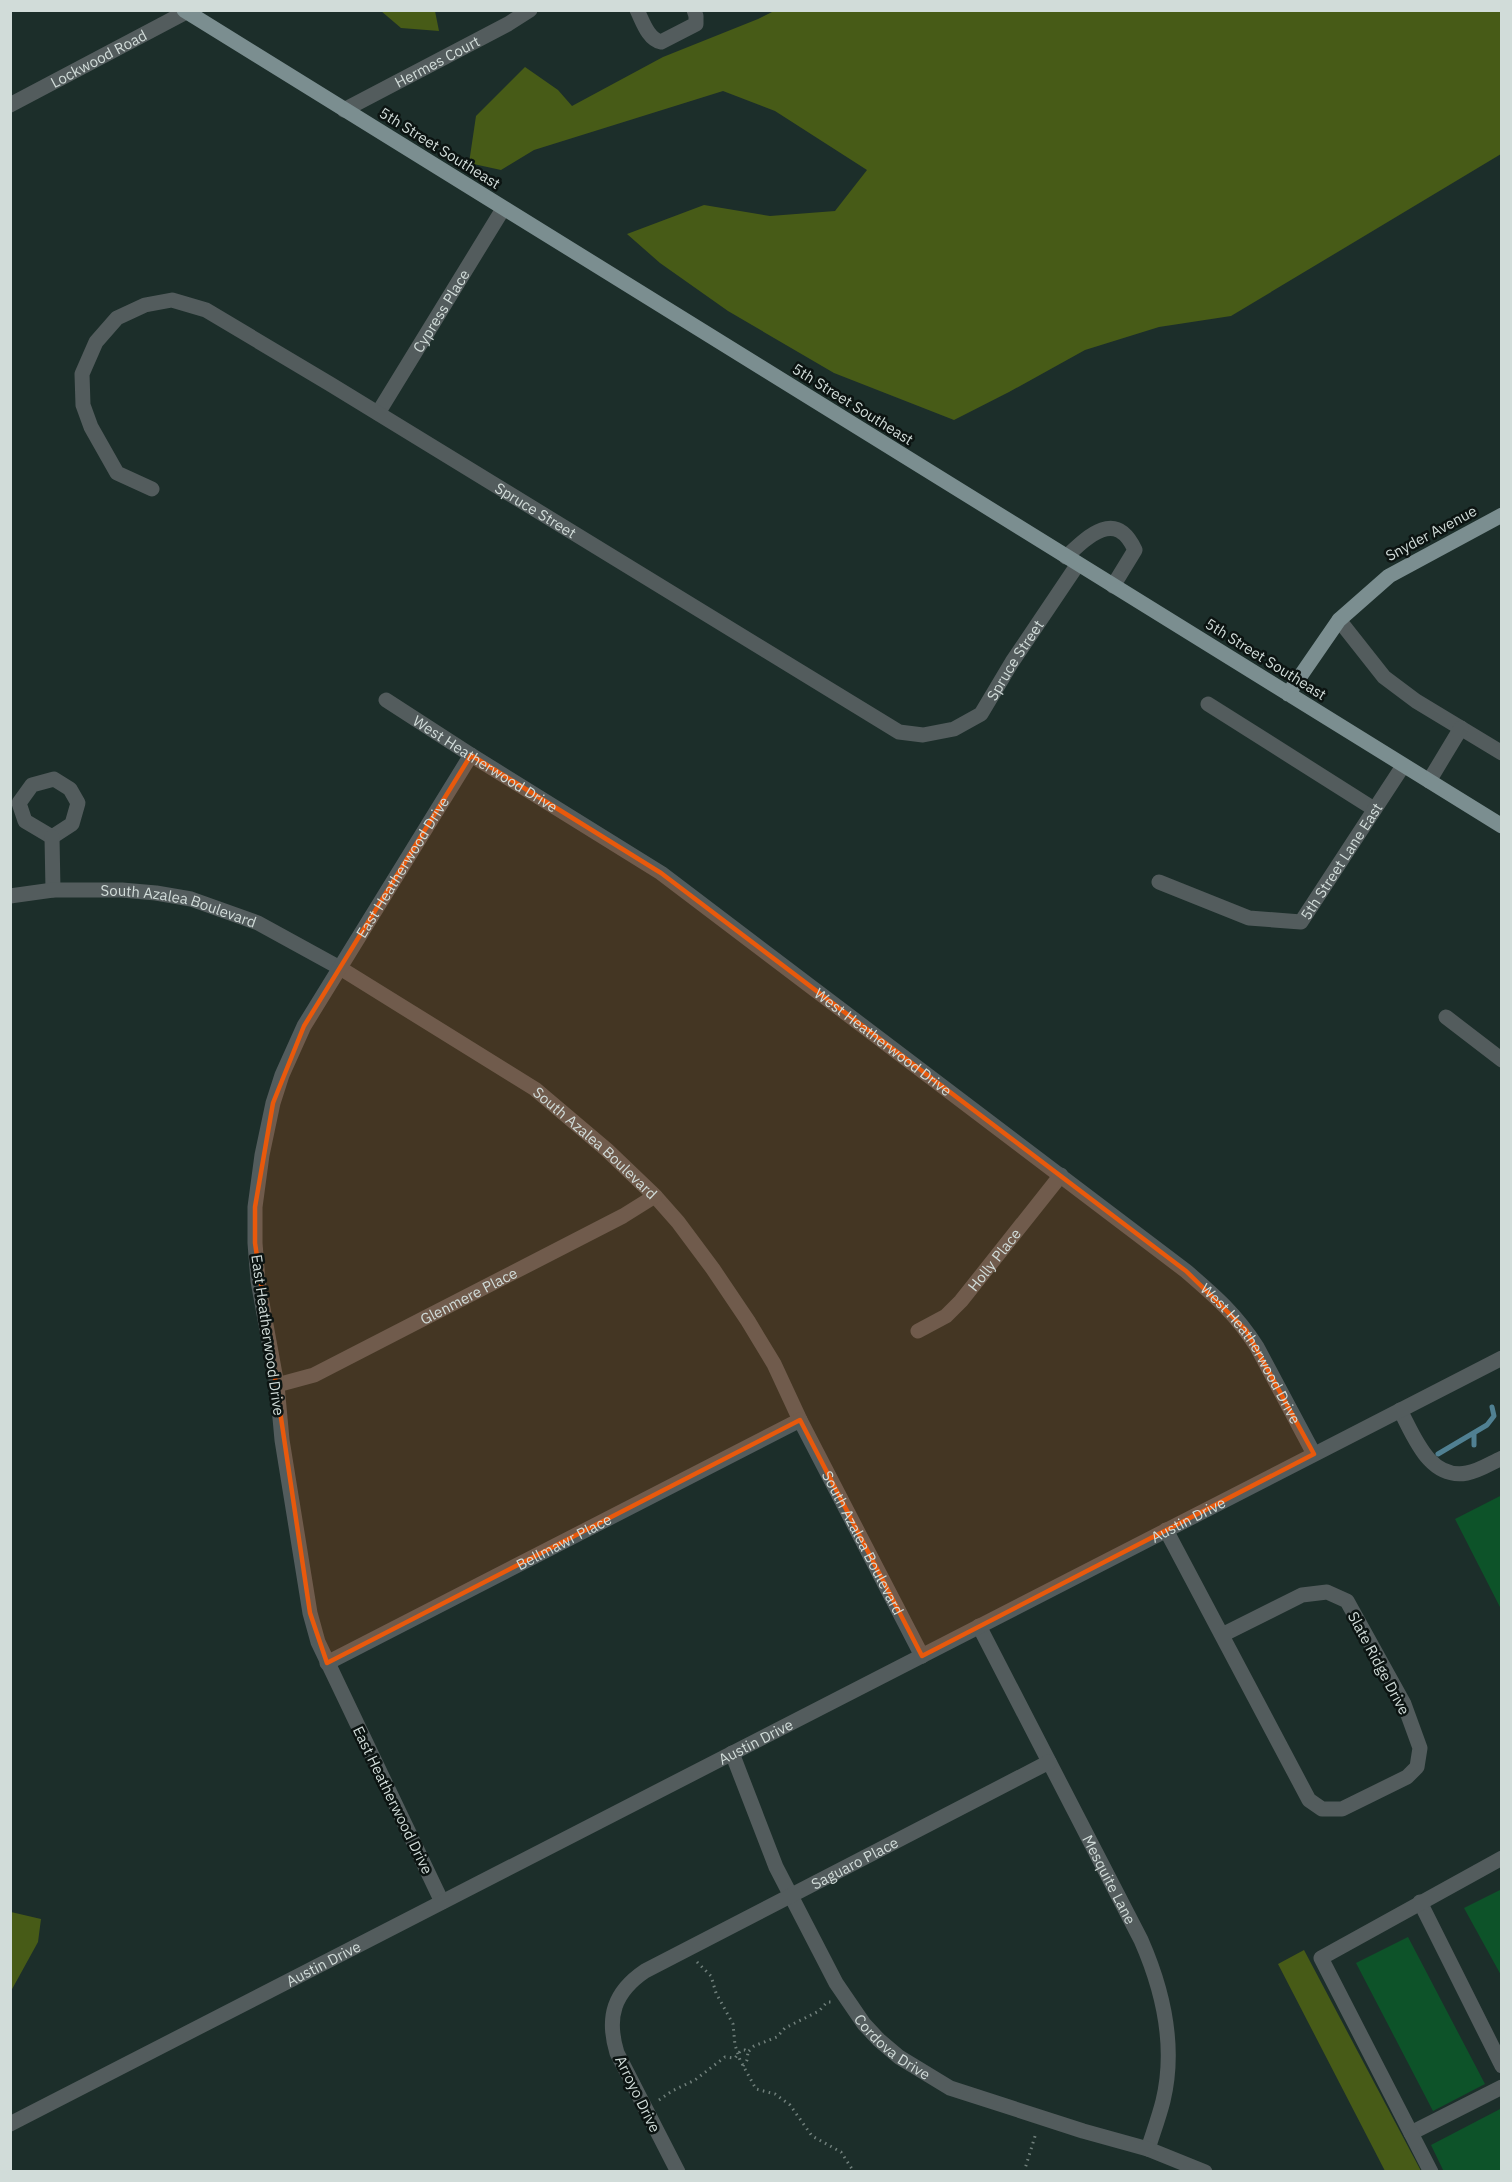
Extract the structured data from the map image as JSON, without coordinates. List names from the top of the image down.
{
  "streets": {
    "main road": ["5th Street Southeast", "Snyder Avenue"],
    "street": [
      "Lockwood Road",
      "Hermes Court",
      "Cypress Place",
      "Spruce Street",
      "West Heatherwood Drive",
      "5th Street Lane East",
      "East Heatherwood Drive",
      "South Azalea Boulevard",
      "Holly Place",
      "Glenmere Place",
      "Austin Drive",
      "Bellmawr Place",
      "Slate Ridge Drive",
      "Saguaro Place",
      "Mesquite Lane",
      "Cordova Drive",
      "Arroyo Drive"
    ]
  },
  "crossings": [
    ["Lockwood Road", "5th Street Southeast"],
    ["Hermes Court", "5th Street Southeast"],
    ["5th Street Southeast", "Cypress Place"],
    ["5th Street Southeast", "Spruce Street"],
    ["5th Street Southeast", "Snyder Avenue"],
    ["5th Street Southeast", "5th Street Lane East"],
    ["Cypress Place", "Spruce Street"],
    ["West Heatherwood Drive", "East Heatherwood Drive"],
    ["West Heatherwood Drive", "Holly Place"],
    ["West Heatherwood Drive", "Austin Drive"],
    ["East Heatherwood Drive", "South Azalea Boulevard"],
    ["East Heatherwood Drive", "Glenmere Place"],
    ["East Heatherwood Drive", "Austin Drive"],
    ["East Heatherwood Drive", "Bellmawr Place"],
    ["South Azalea Boulevard", "Glenmere Place"],
    ["South Azalea Boulevard", "Austin Drive"],
    ["South Azalea Boulevard", "Bellmawr Place"],
    ["Austin Drive", "Slate Ridge Drive"],
    ["Austin Drive", "Mesquite Lane"],
    ["Austin Drive", "Cordova Drive"],
    ["Saguaro Place", "Mesquite Lane"],
    ["Saguaro Place", "Cordova Drive"],
    ["Saguaro Place", "Arroyo Drive"],
    ["Mesquite Lane", "Cordova Drive"]
  ]
}
